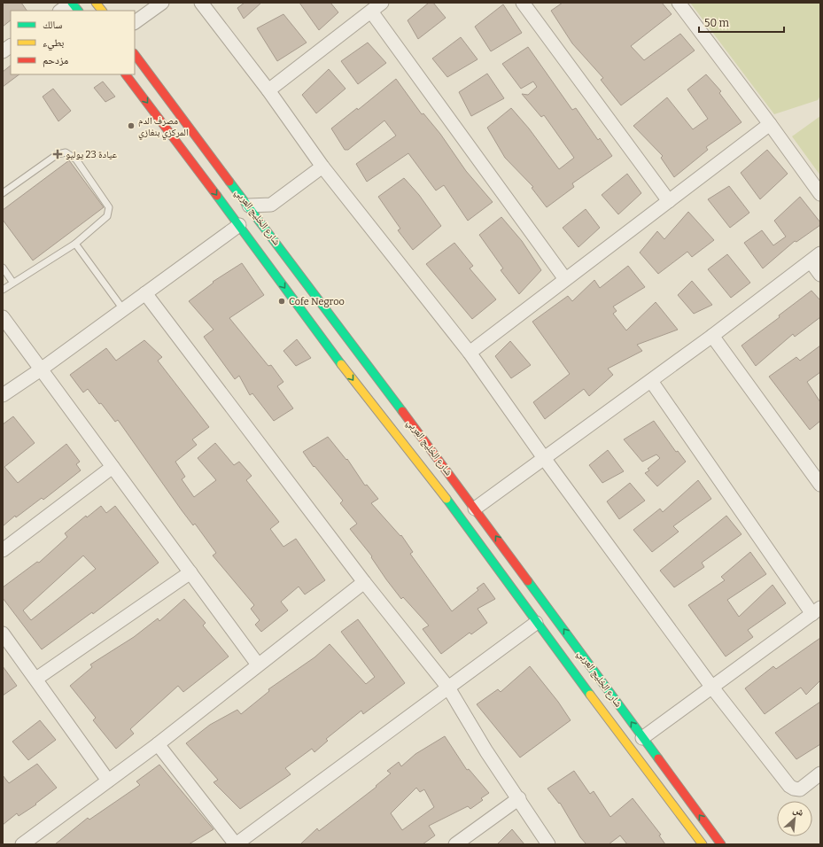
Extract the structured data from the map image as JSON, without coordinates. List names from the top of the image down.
{
  "streets": {
    "main road": ["شارع الخليج العربي"]
  },
  "places": {
    "other": ["مصرف الدم المركزي بنغازي", "Cofe Negroo"],
    "health": ["عيادة 23 يوليو"]
  },
  "legend": ["سالك", "بطيء", "مزدحم"],
  "scale_bar": "50 m",
  "north": "top right"
}
